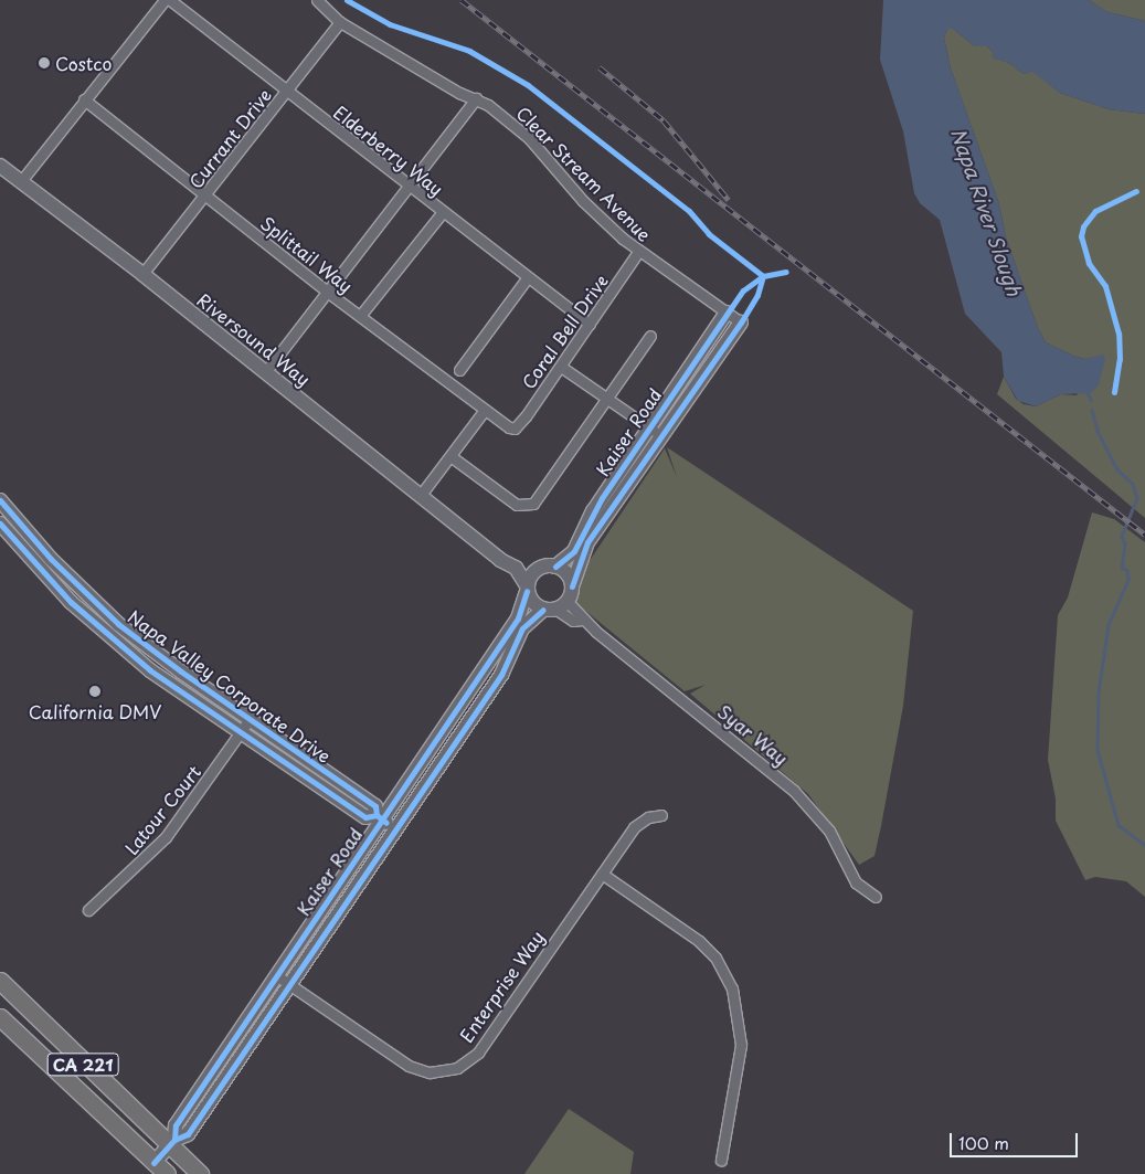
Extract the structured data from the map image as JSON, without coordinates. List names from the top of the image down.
{
  "streets": {
    "main road": ["CA 221"],
    "street": [
      "Currant Drive",
      "Elderberry Way",
      "Clear Stream Avenue",
      "Splittail Way",
      "Coral Bell Drive",
      "Riversound Way",
      "Kaiser Road",
      "Napa Valley Corporate Drive",
      "Syar Way",
      "Latour Court",
      "Enterprise Way"
    ]
  },
  "crossings": [
    ["Currant Drive", "Elderberry Way"],
    ["Currant Drive", "Clear Stream Avenue"],
    ["Currant Drive", "Splittail Way"],
    ["Currant Drive", "Riversound Way"],
    ["Elderberry Way", "Coral Bell Drive"],
    ["Clear Stream Avenue", "Coral Bell Drive"],
    ["Clear Stream Avenue", "Kaiser Road"],
    ["Splittail Way", "Coral Bell Drive"],
    ["Riversound Way", "Kaiser Road"],
    ["Riversound Way", "Syar Way"],
    ["Kaiser Road", "Napa Valley Corporate Drive"],
    ["Kaiser Road", "Syar Way"],
    ["Kaiser Road", "Enterprise Way"],
    ["Kaiser Road", "CA 221"],
    ["Napa Valley Corporate Drive", "Latour Court"]
  ],
  "water": ["Napa River Slough"],
  "places": ["Costco", "California DMV"],
  "scale_bar": "100 m"
}
